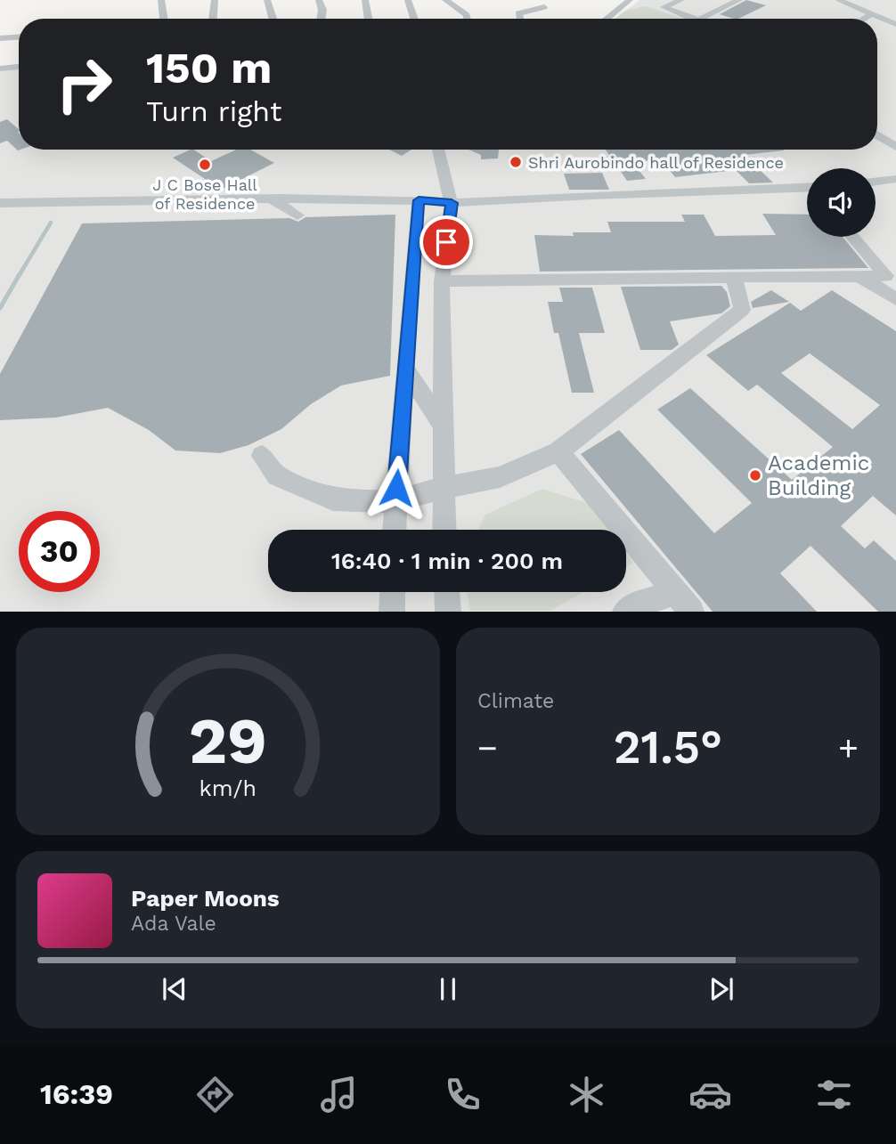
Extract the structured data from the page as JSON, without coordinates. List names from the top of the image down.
{
  "places": ["Shri Aurobindo hall of Residence", "J C Bose Hall of Residence", "Academic Building"],
  "page": {
    "turn": ["150 m", "Turn right"],
    "limit": "30",
    "trip": "16:40 · 1 min · 200 m",
    "tile": "Climate",
    "heat": ["−", "21.5°", "+"],
    "song": ["Paper Moons", "Ada Vale"],
    "tabs": "16:39",
    "gauge": ["29", "km/h"]
  }
}
